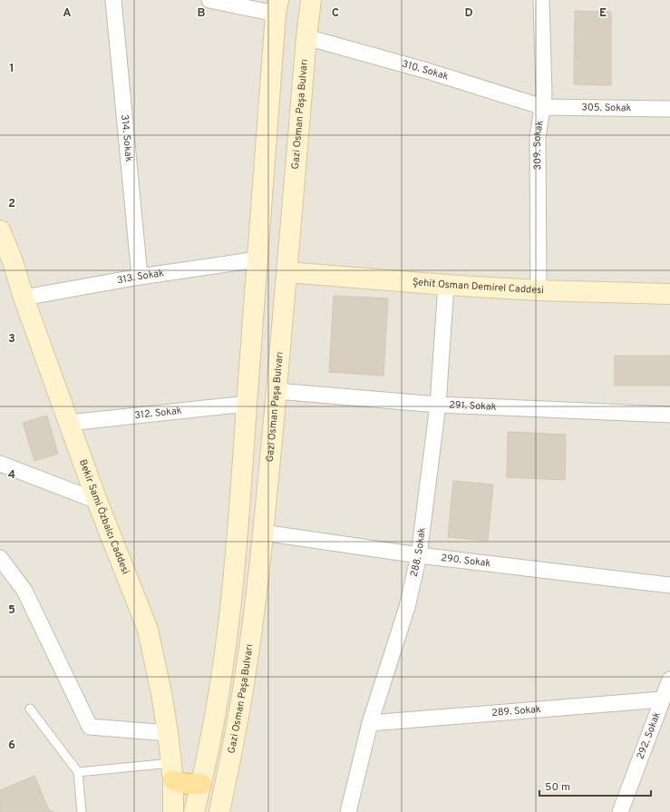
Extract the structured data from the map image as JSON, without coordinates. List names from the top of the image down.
{
  "streets": {
    "main road": ["Gazi Osman Paşa Bulvarı", "Şehit Osman Demirel Caddesi", "Bekir Sami Özbalcı Caddesi"],
    "street": [
      "310. Sokak",
      "305. Sokak",
      "314. Sokak",
      "309. Sokak",
      "313. Sokak",
      "291. Sokak",
      "312. Sokak",
      "288. Sokak",
      "290. Sokak",
      "289. Sokak",
      "292. Sokak"
    ]
  },
  "crossings": [
    ["310. Sokak", "305. Sokak"],
    ["310. Sokak", "Gazi Osman Paşa Bulvarı"],
    ["310. Sokak", "309. Sokak"],
    ["305. Sokak", "309. Sokak"],
    ["Gazi Osman Paşa Bulvarı", "Şehit Osman Demirel Caddesi"],
    ["Gazi Osman Paşa Bulvarı", "291. Sokak"],
    ["Gazi Osman Paşa Bulvarı", "290. Sokak"],
    ["314. Sokak", "313. Sokak"],
    ["309. Sokak", "Şehit Osman Demirel Caddesi"],
    ["313. Sokak", "Bekir Sami Özbalcı Caddesi"],
    ["Şehit Osman Demirel Caddesi", "288. Sokak"],
    ["291. Sokak", "288. Sokak"],
    ["312. Sokak", "Bekir Sami Özbalcı Caddesi"],
    ["288. Sokak", "290. Sokak"],
    ["288. Sokak", "289. Sokak"],
    ["289. Sokak", "292. Sokak"]
  ],
  "scale_bar": "50 m",
  "grid": {
    "columns": [
      "A",
      "B",
      "C",
      "D",
      "E"
    ],
    "rows": [
      "1",
      "2",
      "3",
      "4",
      "5",
      "6"
    ]
  }
}
